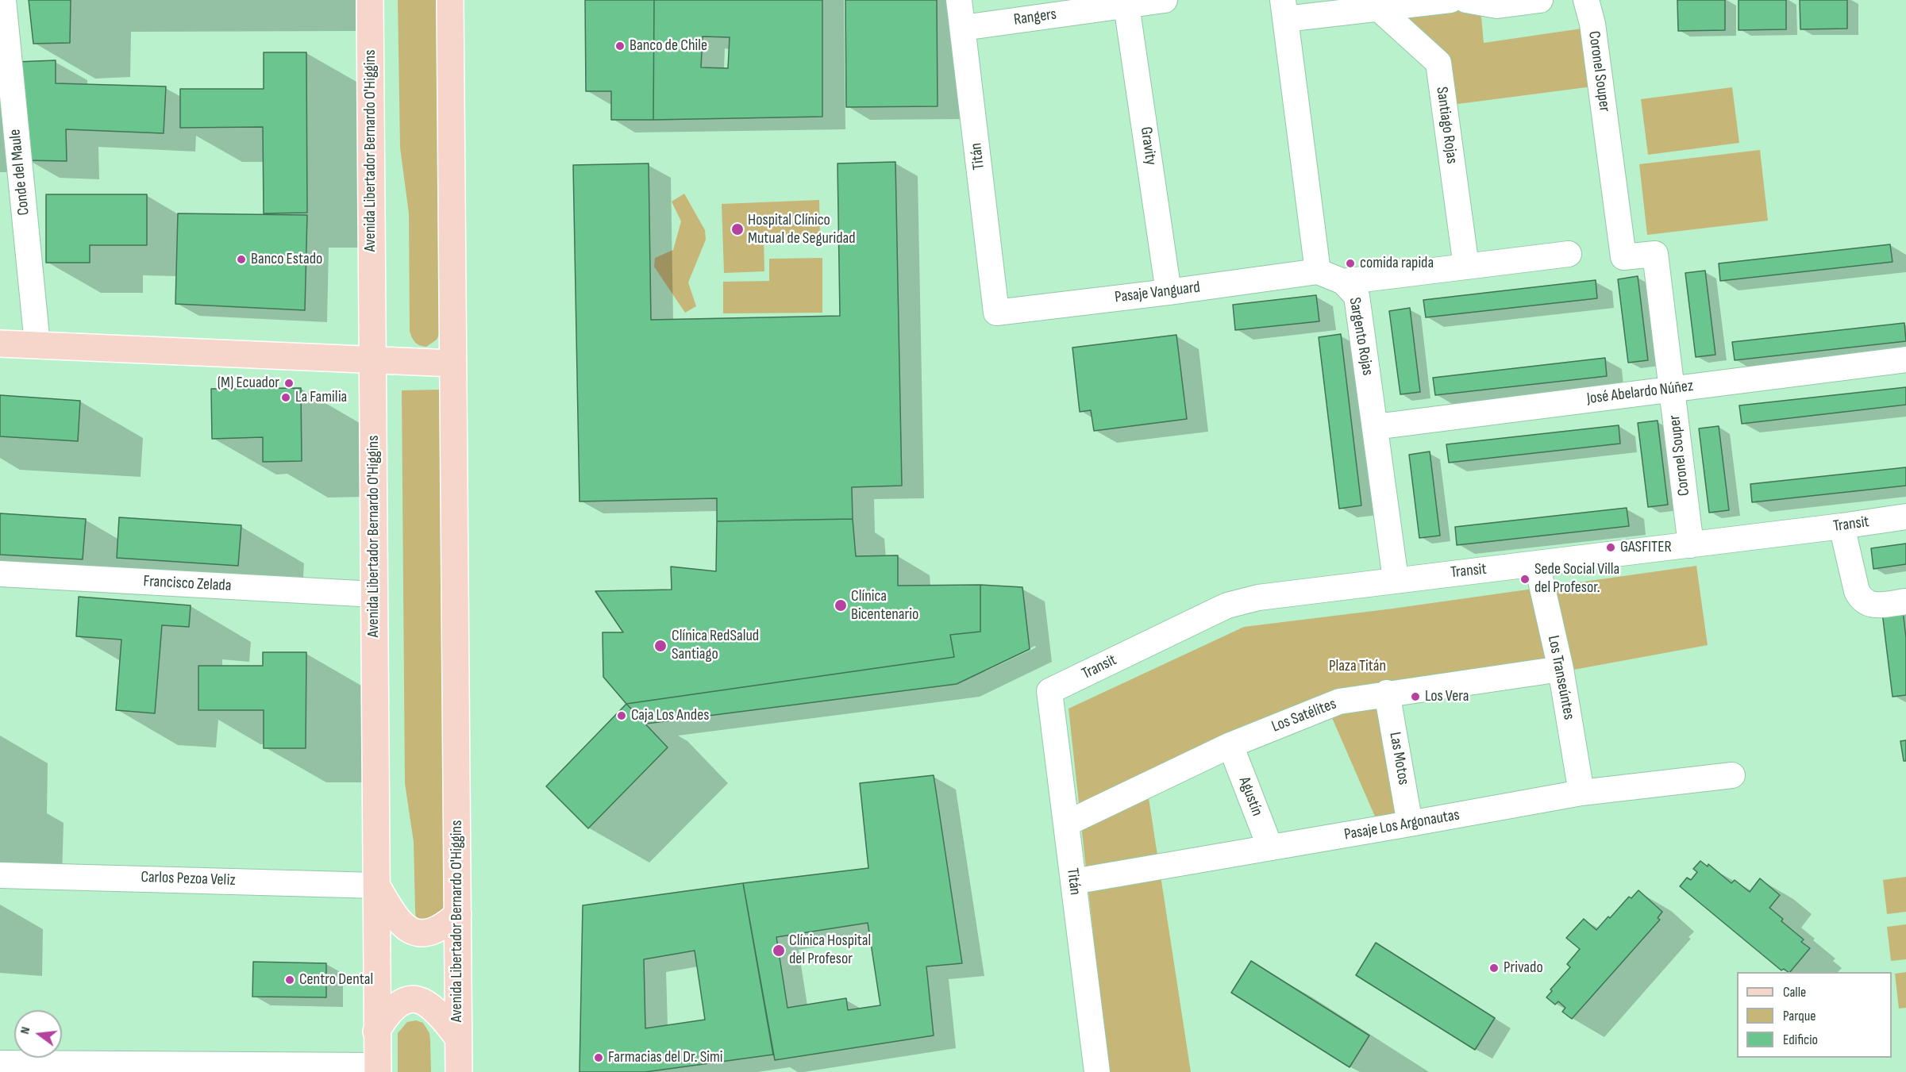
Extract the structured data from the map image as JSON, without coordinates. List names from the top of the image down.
{
  "streets": {
    "main road": ["Avenida Libertador Bernardo O'Higgins"],
    "street": [
      "Rangers",
      "Coronel Souper",
      "Santiago Rojas",
      "Gravity",
      "Titán",
      "Conde del Maule",
      "Pasaje Vanguard",
      "Sargento Rojas",
      "José Abelardo Núñez",
      "Transit",
      "Francisco Zelada",
      "Los Transeúntes",
      "Los Satélites",
      "Las Motos",
      "Agustín",
      "Pasaje Los Argonautas",
      "Carlos Pezoa Veliz"
    ]
  },
  "crossings": [
    ["Rangers", "Gravity"],
    ["Rangers", "Titán"],
    ["Coronel Souper", "José Abelardo Núñez"],
    ["Coronel Souper", "Transit"],
    ["Gravity", "Pasaje Vanguard"],
    ["Avenida Libertador Bernardo O'Higgins", "Francisco Zelada"],
    ["Avenida Libertador Bernardo O'Higgins", "Carlos Pezoa Veliz"],
    ["Titán", "Pasaje Vanguard"],
    ["Titán", "Transit"],
    ["Titán", "Los Satélites"],
    ["Titán", "Pasaje Los Argonautas"],
    ["Pasaje Vanguard", "Sargento Rojas"],
    ["Sargento Rojas", "José Abelardo Núñez"],
    ["Sargento Rojas", "Transit"],
    ["Transit", "Los Transeúntes"],
    ["Los Transeúntes", "Los Satélites"],
    ["Los Transeúntes", "Pasaje Los Argonautas"],
    ["Los Satélites", "Las Motos"],
    ["Los Satélites", "Agustín"],
    ["Las Motos", "Pasaje Los Argonautas"],
    ["Agustín", "Pasaje Los Argonautas"]
  ],
  "parks": ["Plaza Titán"],
  "places": [
    "Banco de Chile",
    "Hospital Clínico Mutual de Seguridad",
    "Banco Estado",
    "comida rapida",
    "(M) Ecuador",
    "La Familia",
    "GASFITER",
    "Sede Social Villa del Profesor.",
    "Clínica Bicentenario",
    "Clínica RedSalud Santiago",
    "Los Vera",
    "Caja Los Andes",
    "Clínica Hospital del Profesor",
    "Privado",
    "Centro Dental",
    "Farmacias del Dr. Simi"
  ],
  "legend": ["Calle", "Parque", "Edificio"],
  "north": "left"
}
